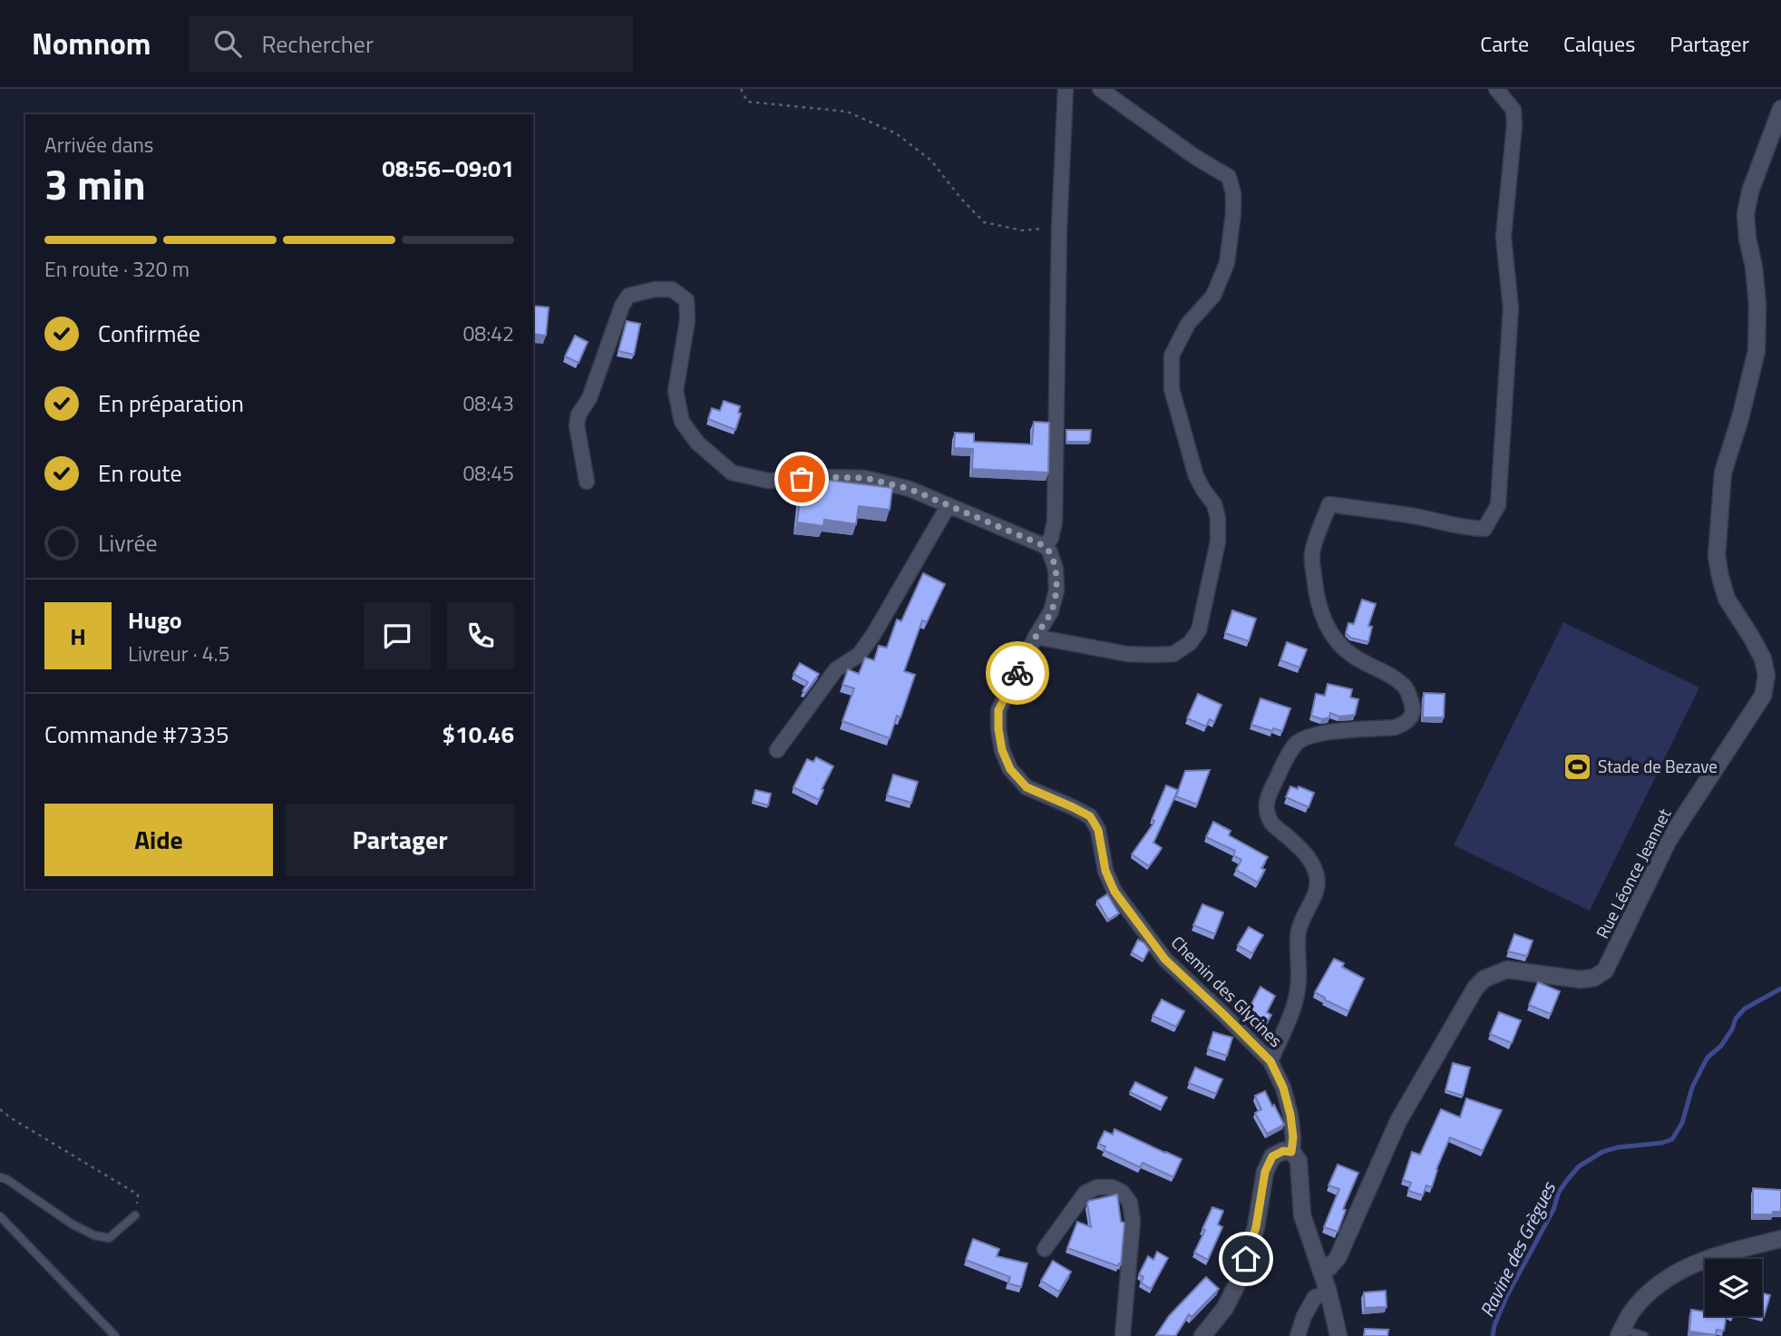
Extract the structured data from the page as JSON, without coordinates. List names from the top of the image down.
{
  "streets": {
    "street": ["Rue Léonce Jeannet", "Chemin des Glycines"]
  },
  "water": ["Ravine des Grègues"],
  "places": {
    "sports": ["Stade de Bezave"]
  },
  "page": {
    "header": "Nomnom",
    "search": "Rechercher",
    "nav": ["Carte", "Calques", "Partager"],
    "heading": ["3 min", "Arrivée dans", "08:56–09:01"],
    "panel": [
      "Hugo",
      "Livreur · 4.5",
      "Commande #7335",
      "$10.46"
    ],
    "bar": "En route · 320 m",
    "list": [
      ["Confirmée", "08:42"],
      ["En préparation", "08:43"],
      ["En route", "08:45"],
      "Livrée"
    ],
    "round": "H",
    "buttons": ["Aide", "Partager"]
  }
}
